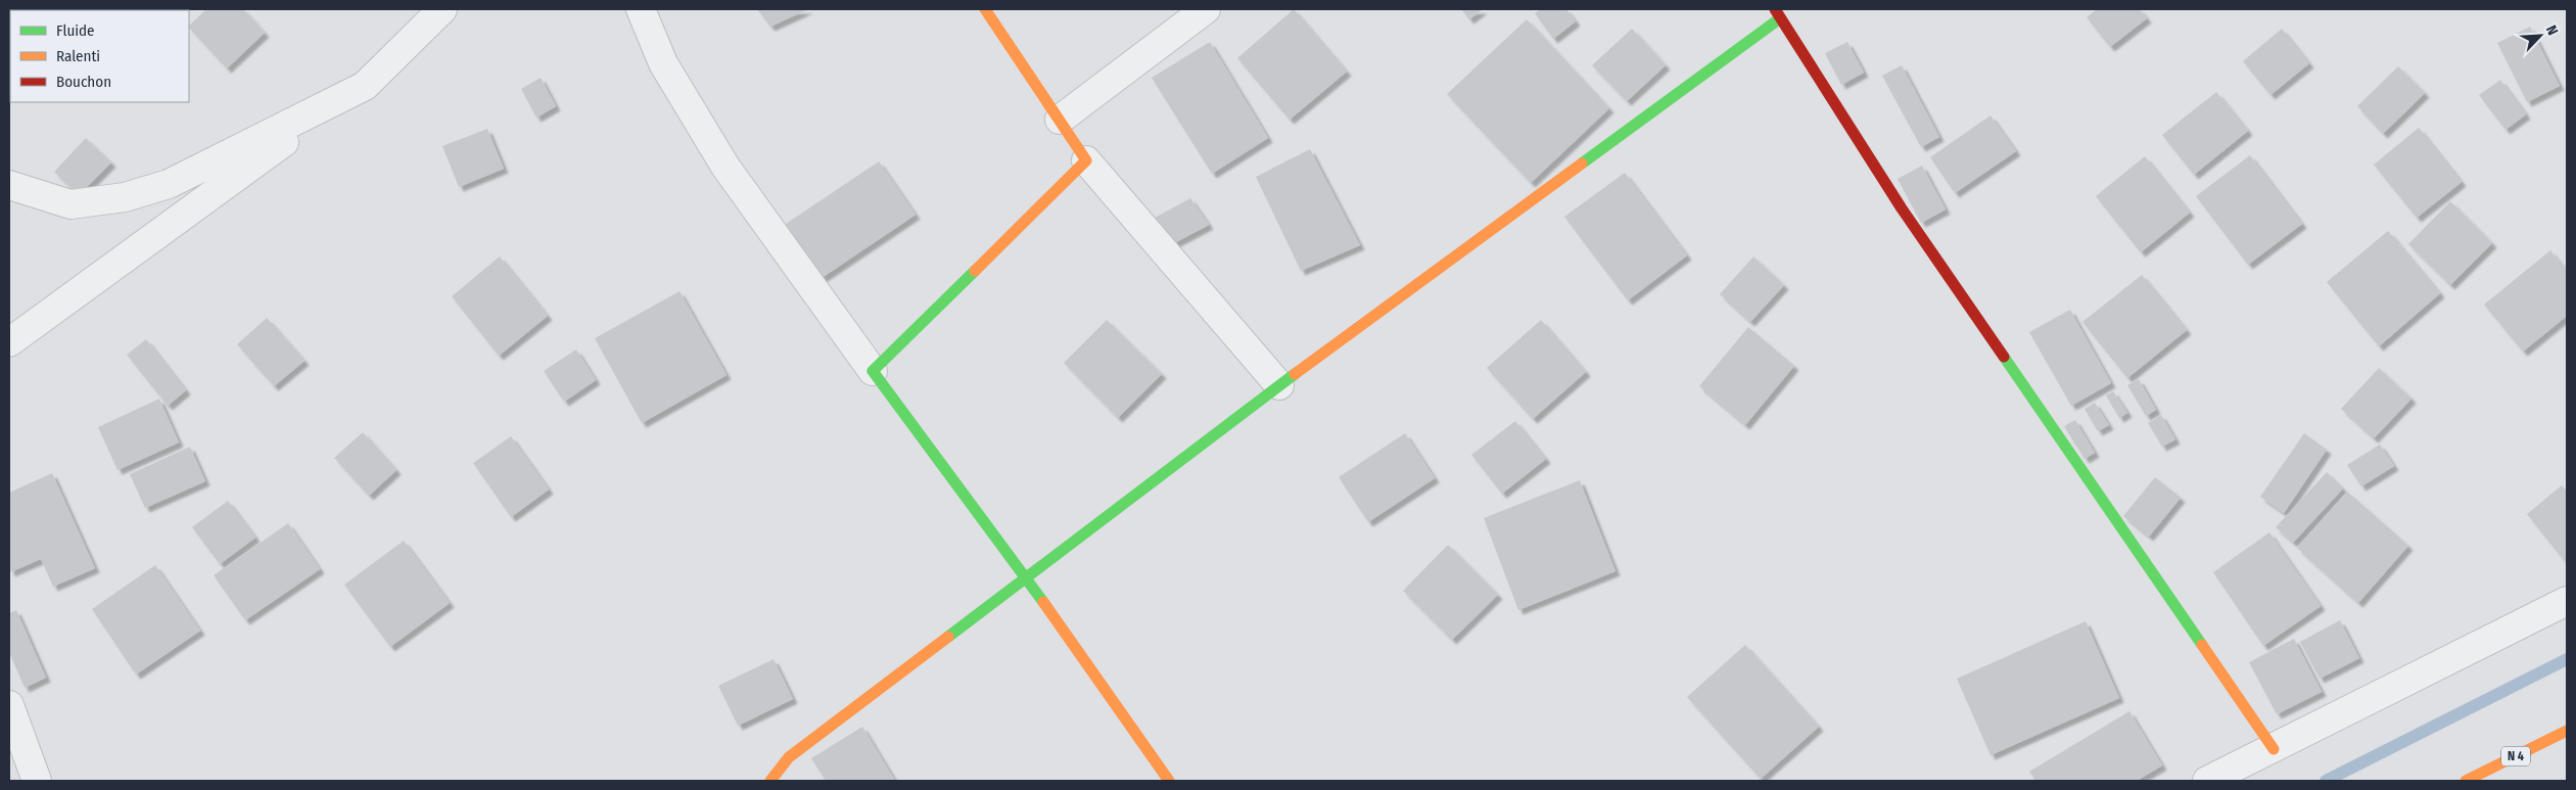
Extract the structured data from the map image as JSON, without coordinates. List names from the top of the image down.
{
  "streets": {
    "main road": ["N 4"]
  },
  "legend": ["Fluide", "Ralenti", "Bouchon"],
  "north": "top right"
}
